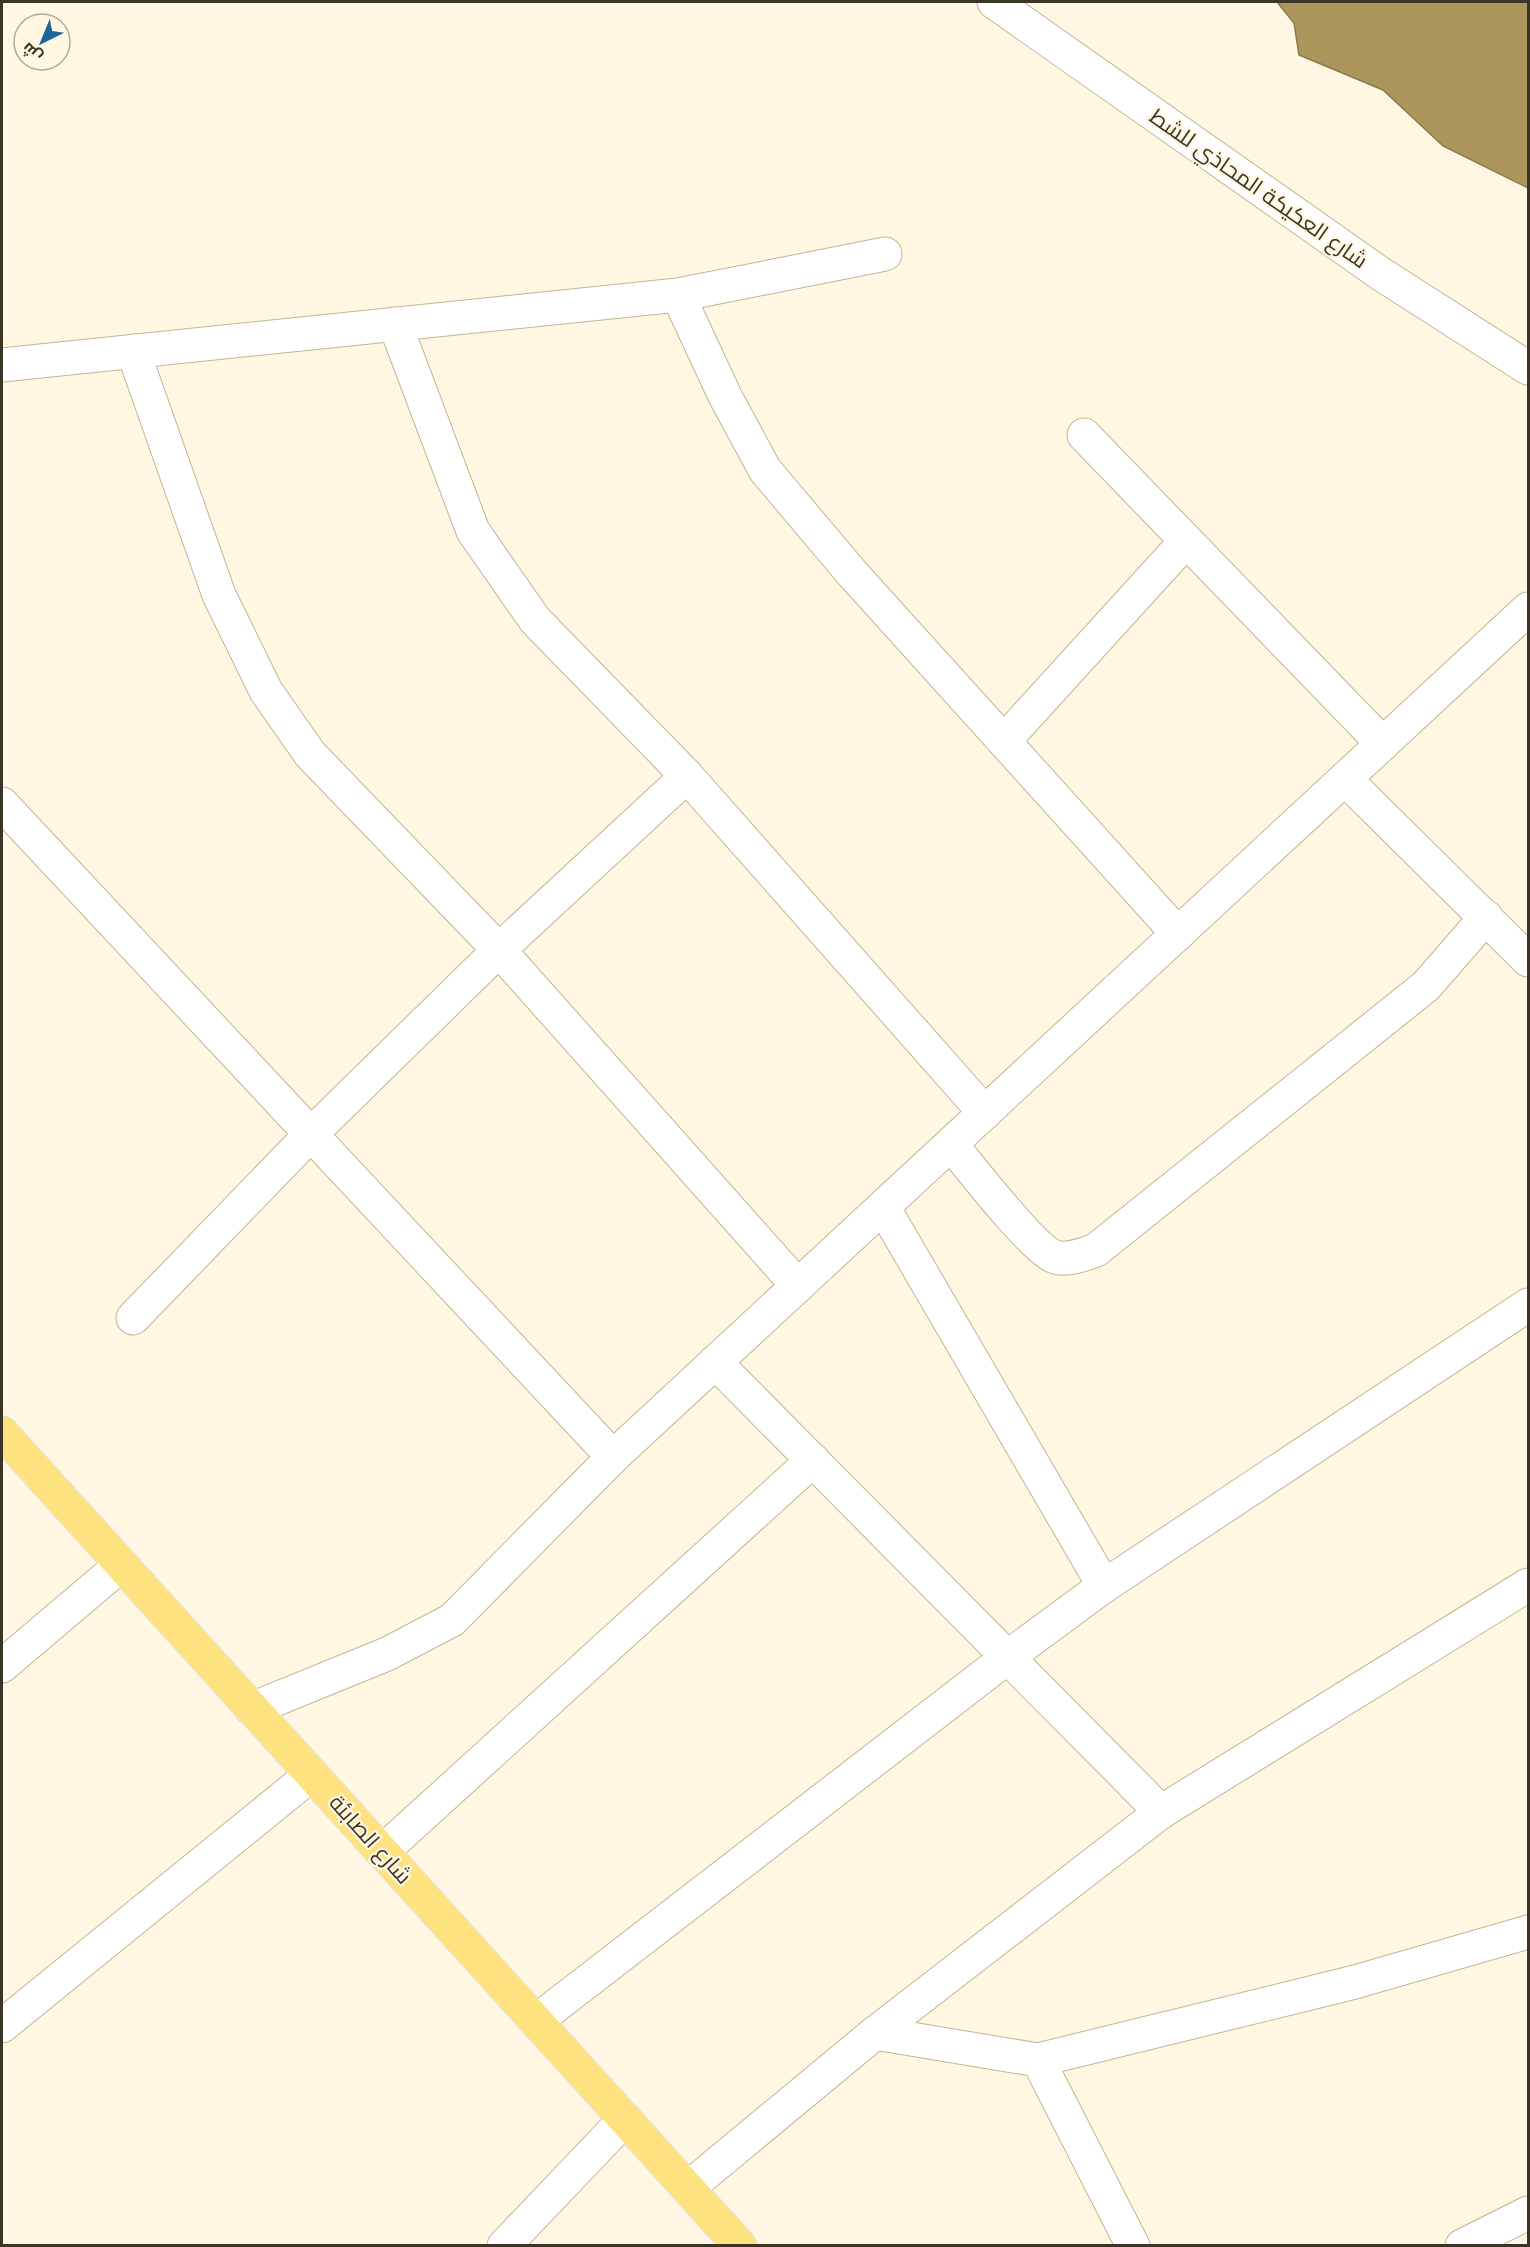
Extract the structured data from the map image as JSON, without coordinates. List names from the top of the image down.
{
  "streets": {
    "main road": ["شارع الصابئة"],
    "street": ["شارع العكيكة المحاذي للشط"]
  },
  "north": "bottom left"
}
